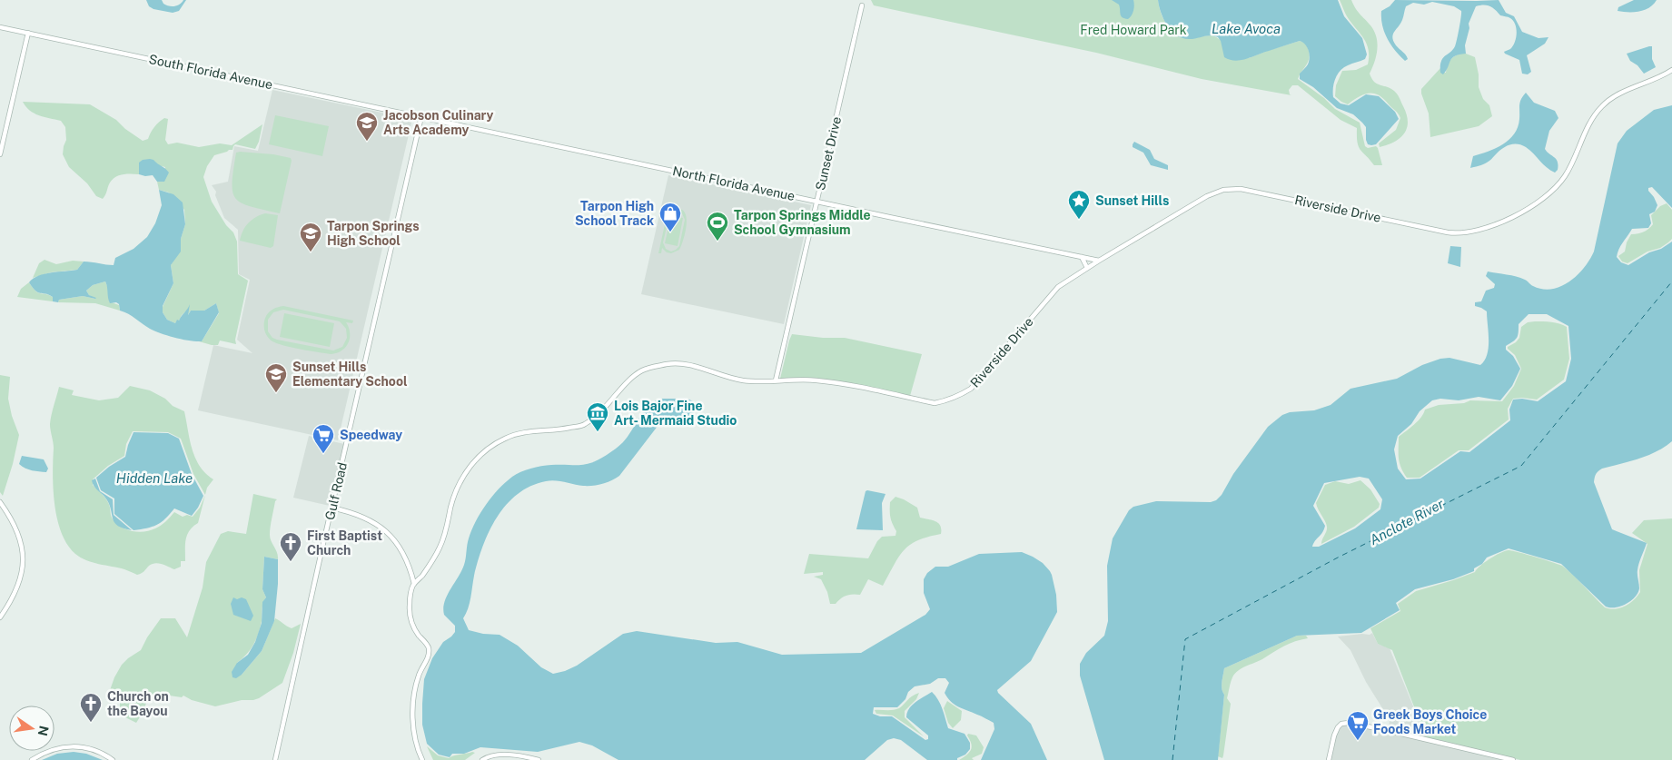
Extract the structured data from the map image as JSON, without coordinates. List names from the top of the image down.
{
  "streets": {
    "street": [
      "South Florida Avenue",
      "Sunset Drive",
      "North Florida Avenue",
      "Riverside Drive",
      "Gulf Road"
    ]
  },
  "crossings": [
    ["South Florida Avenue", "North Florida Avenue"],
    ["South Florida Avenue", "Gulf Road"],
    ["Sunset Drive", "North Florida Avenue"],
    ["Sunset Drive", "Riverside Drive"],
    ["North Florida Avenue", "Riverside Drive"],
    ["North Florida Avenue", "Gulf Road"]
  ],
  "water": ["Lake Avoca", "Hidden Lake", "Anclote River"],
  "parks": ["Fred Howard Park"],
  "places": {
    "school or university": ["Jacobson Culinary Arts Academy", "Tarpon Springs High School", "Sunset Hills Elementary School"],
    "place": ["Sunset Hills"],
    "shop": ["Tarpon High School Track"],
    "sports": ["Tarpon Springs Middle School Gymnasium"],
    "museum": ["Lois Bajor Fine Art- Mermaid Studio"],
    "supermarket": ["Speedway", "Greek Boys Choice Foods Market"],
    "church": ["First Baptist Church", "Church on the Bayou"]
  },
  "north": "right"
}
